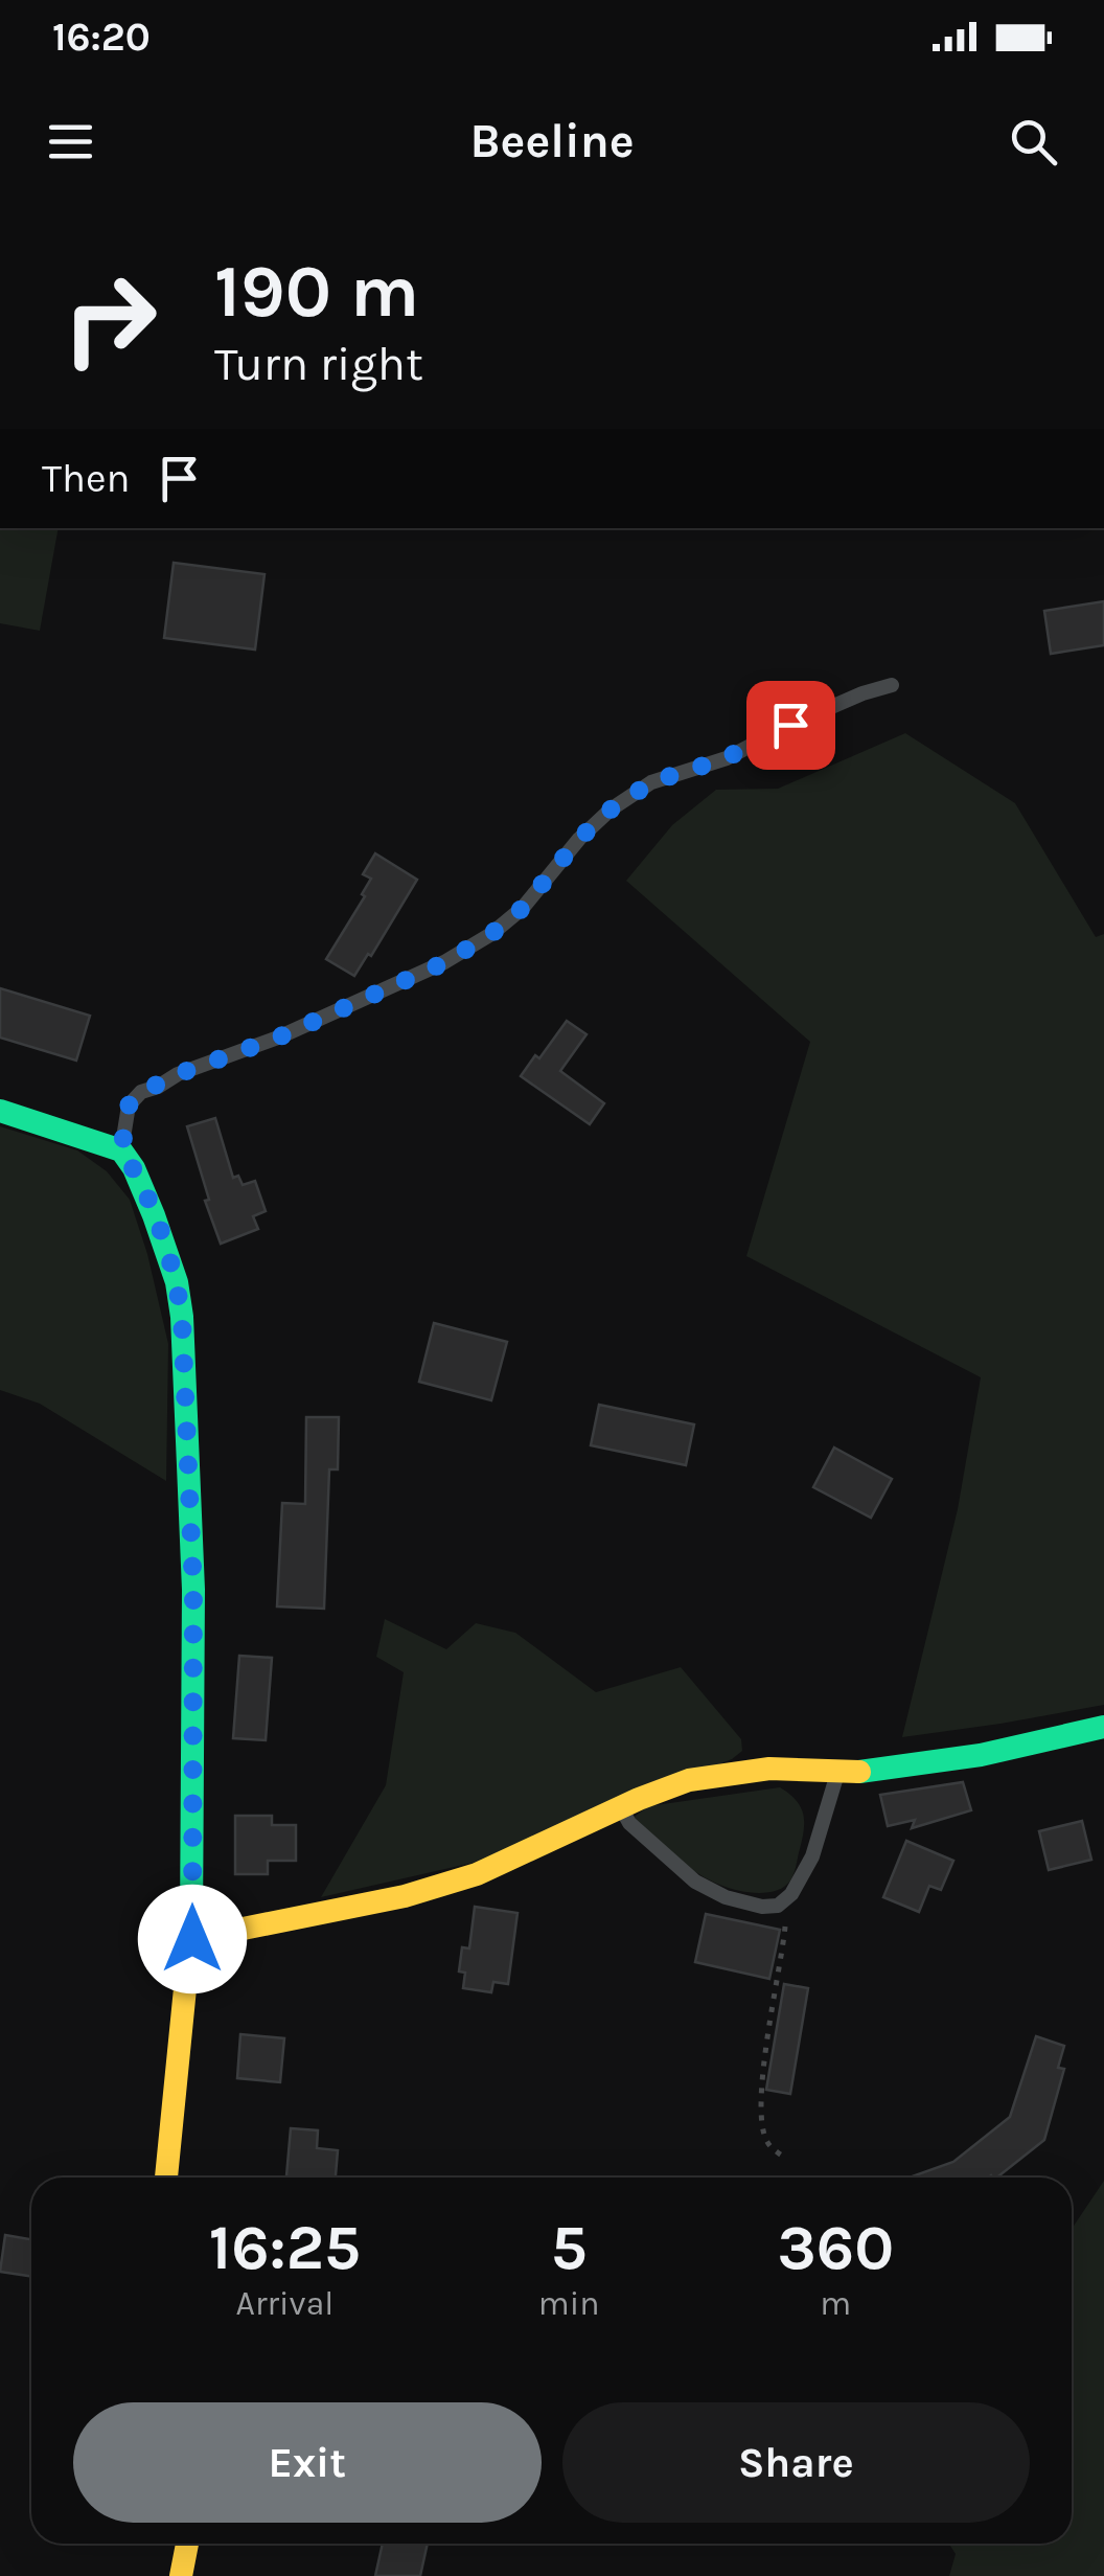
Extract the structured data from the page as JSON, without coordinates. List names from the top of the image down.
{
  "page": {
    "status": "16:20",
    "header": "Beeline",
    "turn": ["190 m", "Turn right"],
    "then": "Then",
    "eta": [
      "16:25",
      "Arrival",
      "5",
      "min",
      "360",
      "m"
    ],
    "buttons": ["Exit", "Share"]
  }
}
